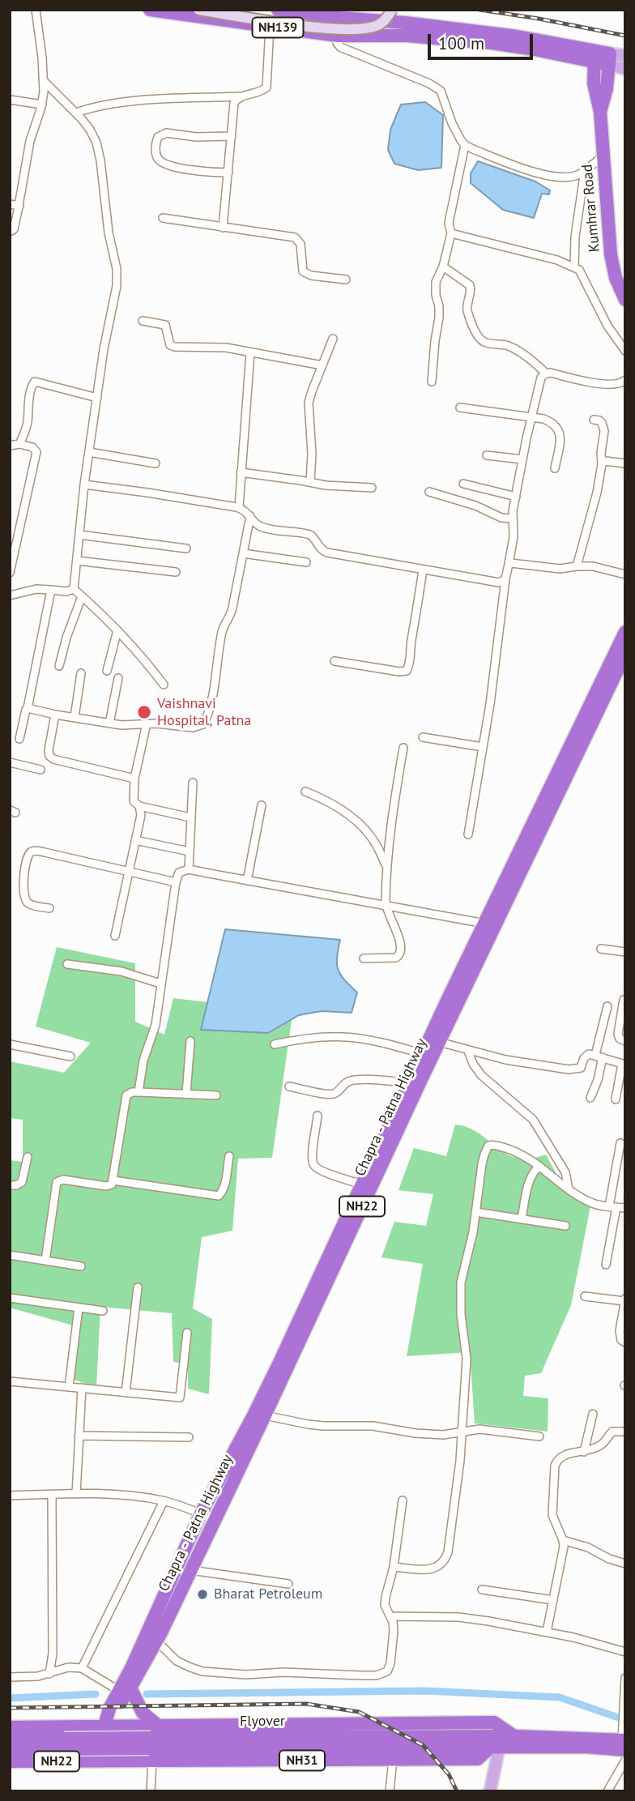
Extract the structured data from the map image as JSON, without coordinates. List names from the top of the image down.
{
  "streets": {
    "highway": [
      "NH139",
      "Kumhrar Road",
      "Chapra - Patna Highway",
      "NH22",
      "Flyover",
      "NH31"
    ]
  },
  "crossings": [
    ["NH139", "Kumhrar Road"],
    ["Chapra - Patna Highway", "NH22"],
    ["Chapra - Patna Highway", "NH31"],
    ["NH22", "NH31"],
    ["Flyover", "NH31"]
  ],
  "places": ["Vaishnavi Hospital, Patna", "Bharat Petroleum"],
  "scale_bar": "100 m"
}
